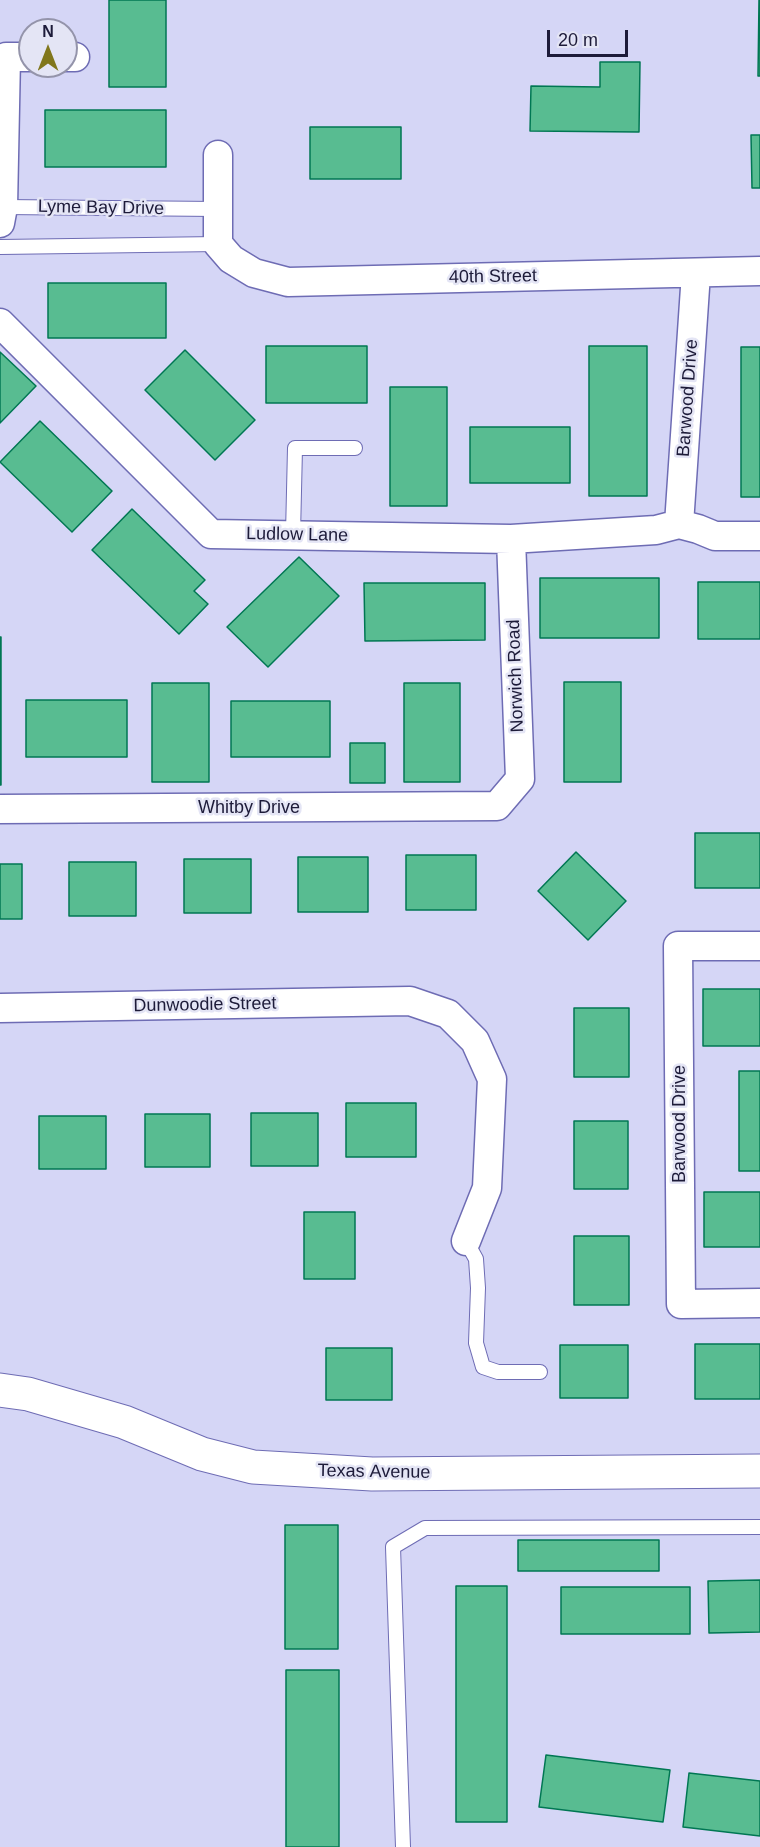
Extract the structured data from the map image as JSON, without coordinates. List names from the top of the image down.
{
  "streets": {
    "street": [
      "40th Street",
      "Barwood Drive",
      "Ludlow Lane",
      "Norwich Road",
      "Whitby Drive",
      "Dunwoodie Street",
      "Texas Avenue"
    ],
    "lane": ["Lyme Bay Drive"]
  },
  "crossings": [
    ["Lyme Bay Drive", "40th Street"],
    ["40th Street", "Barwood Drive"],
    ["Barwood Drive", "Ludlow Lane"],
    ["Ludlow Lane", "Norwich Road"],
    ["Norwich Road", "Whitby Drive"]
  ],
  "scale_bar": "20 m",
  "north": "top"
}
